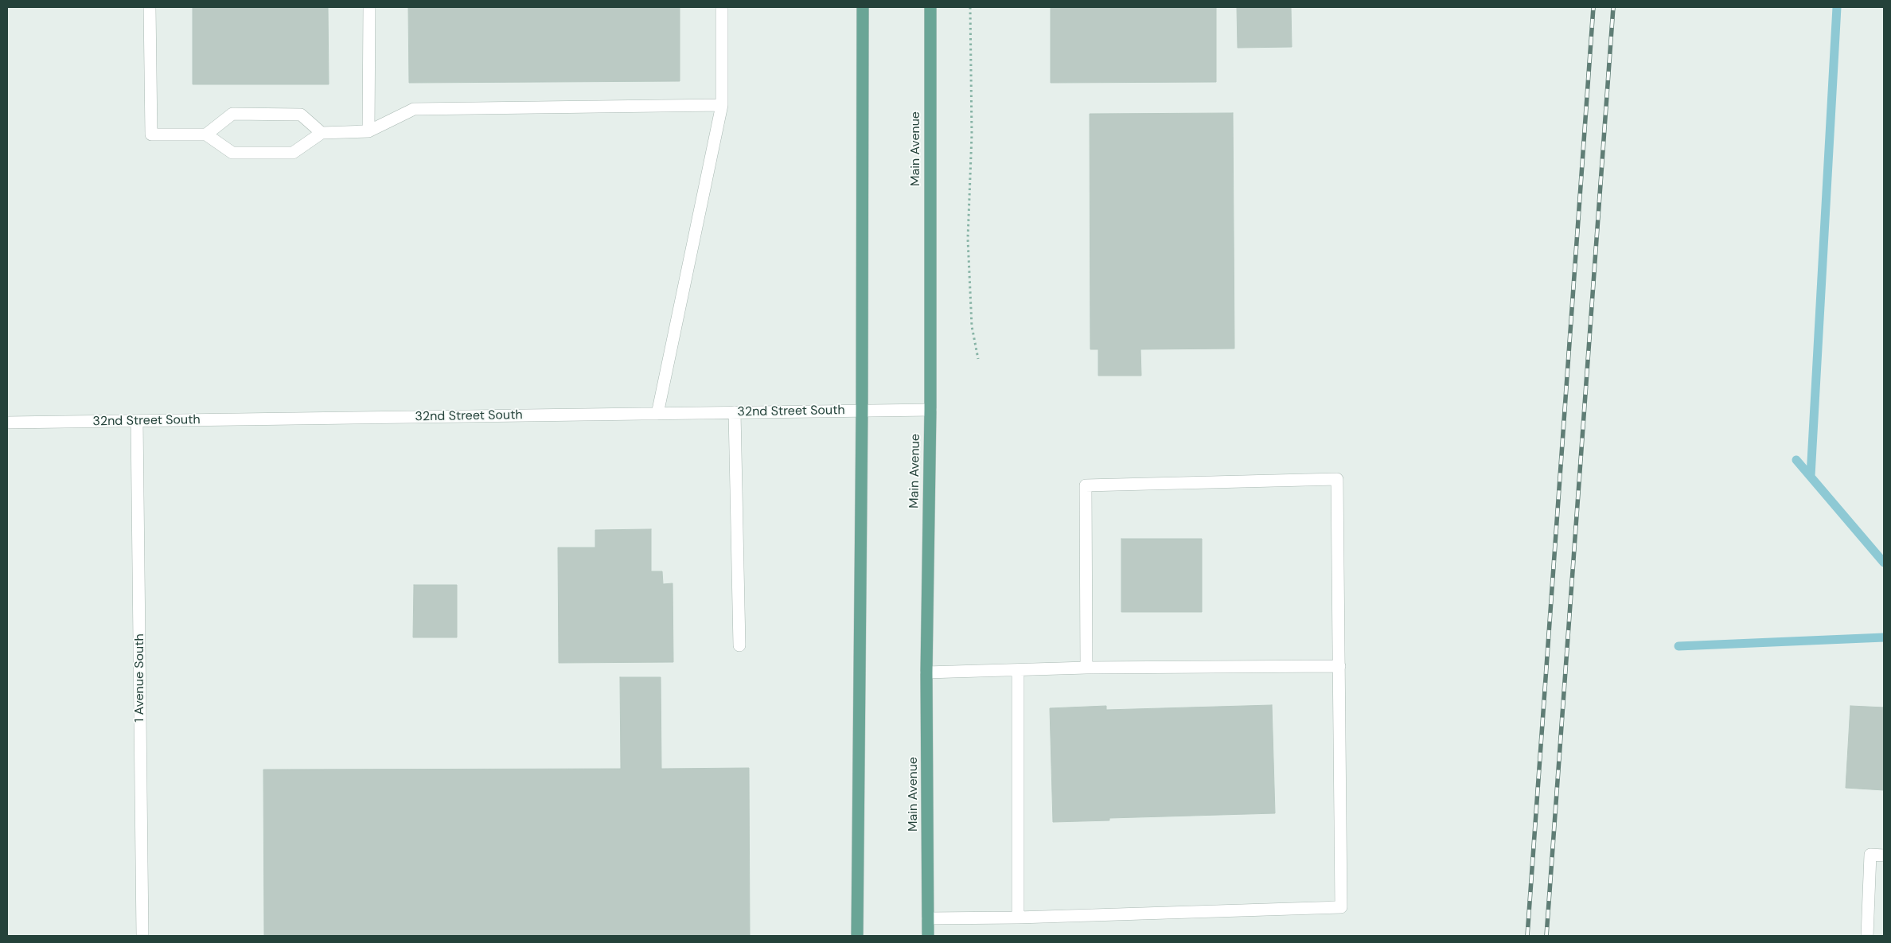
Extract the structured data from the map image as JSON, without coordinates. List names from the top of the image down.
{
  "streets": {
    "main road": ["Main Avenue"],
    "street": ["32nd Street South", "1 Avenue South"]
  },
  "crossings": [
    ["Main Avenue", "32nd Street South"],
    ["32nd Street South", "1 Avenue South"]
  ]
}
